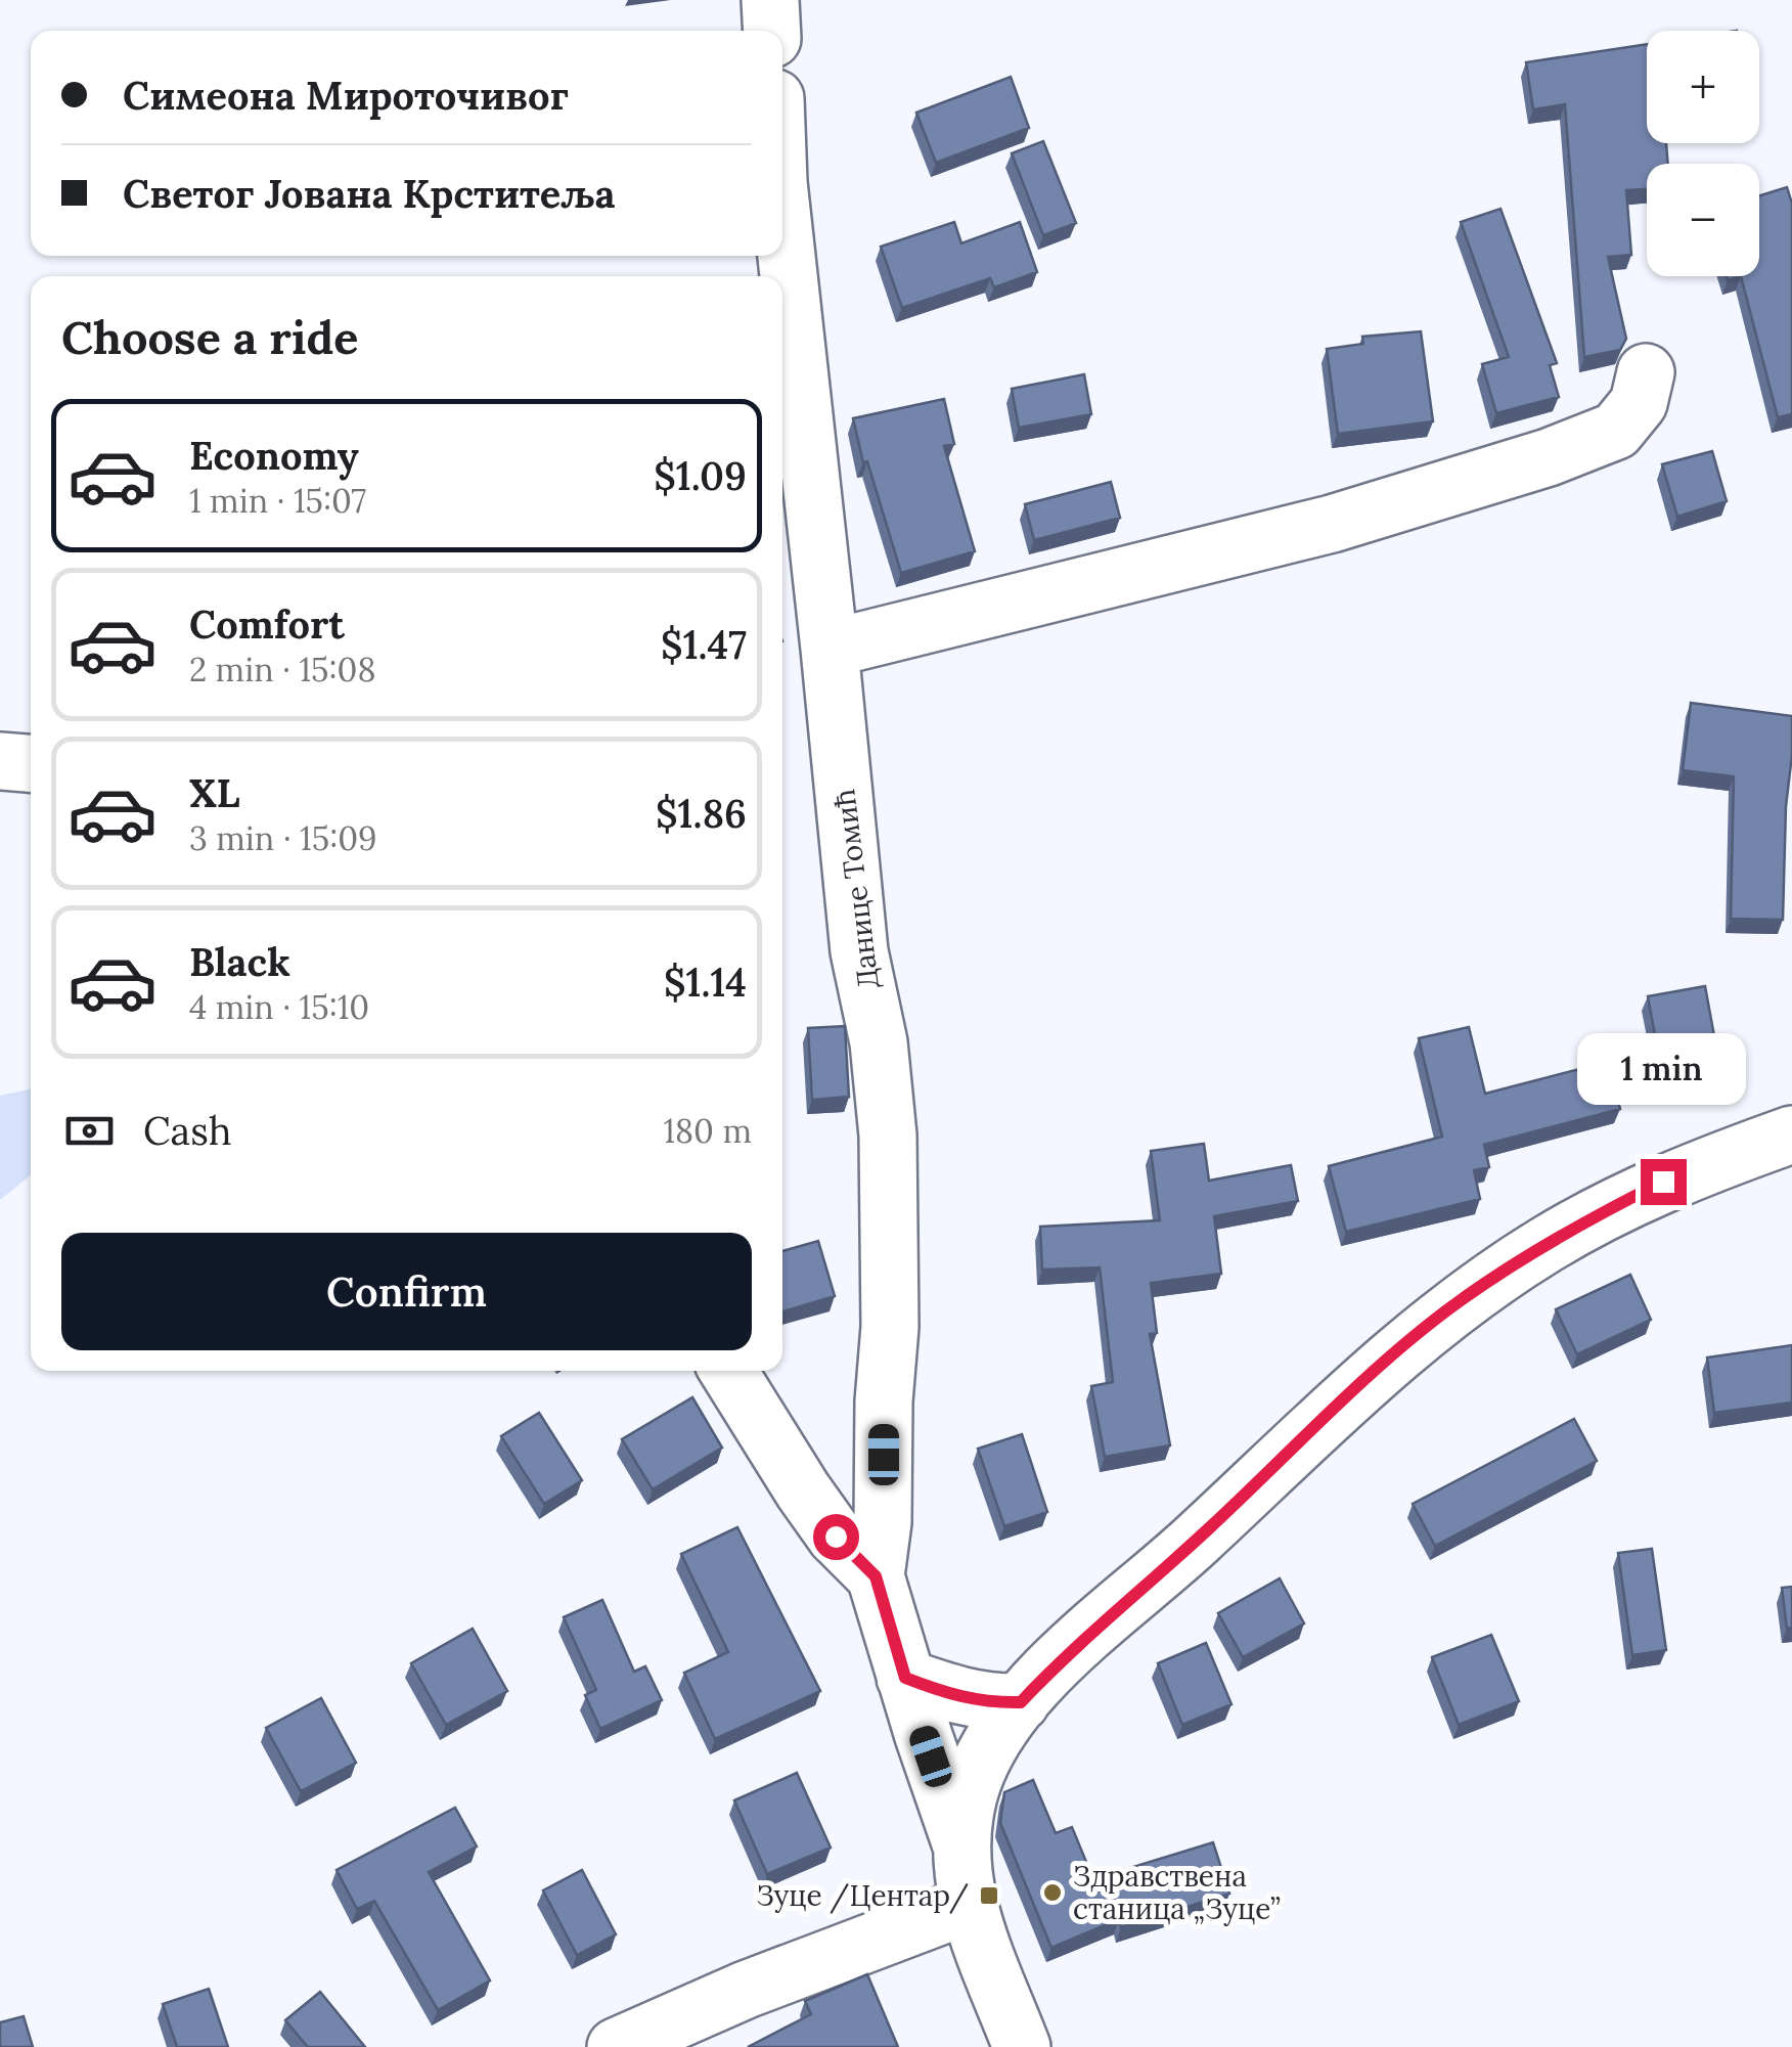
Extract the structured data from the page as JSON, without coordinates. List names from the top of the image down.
{
  "streets": {
    "street": ["Данице Томић"]
  },
  "places": {
    "other": ["Здравствена станица „Зуце”"],
    "transit": ["Зуце /Центар/"]
  },
  "page": {
    "map_buttons": ["+", "−"],
    "banner": ["Симеона Мироточивог", "Светог Јована Крститеља"],
    "heading": "Choose a ride",
    "list": [
      {
        "name": "Economy",
        "note": "1 min · 15:07",
        "value": "$1.09"
      },
      {
        "name": "Comfort",
        "note": "2 min · 15:08",
        "value": "$1.47"
      },
      {
        "name": "XL",
        "note": "3 min · 15:09",
        "value": "$1.86"
      },
      {
        "name": "Black",
        "note": "4 min · 15:10",
        "value": "$1.14"
      }
    ],
    "bubble": "1 min",
    "pay": ["Cash", "180 m"],
    "buttons": "Confirm"
  }
}
